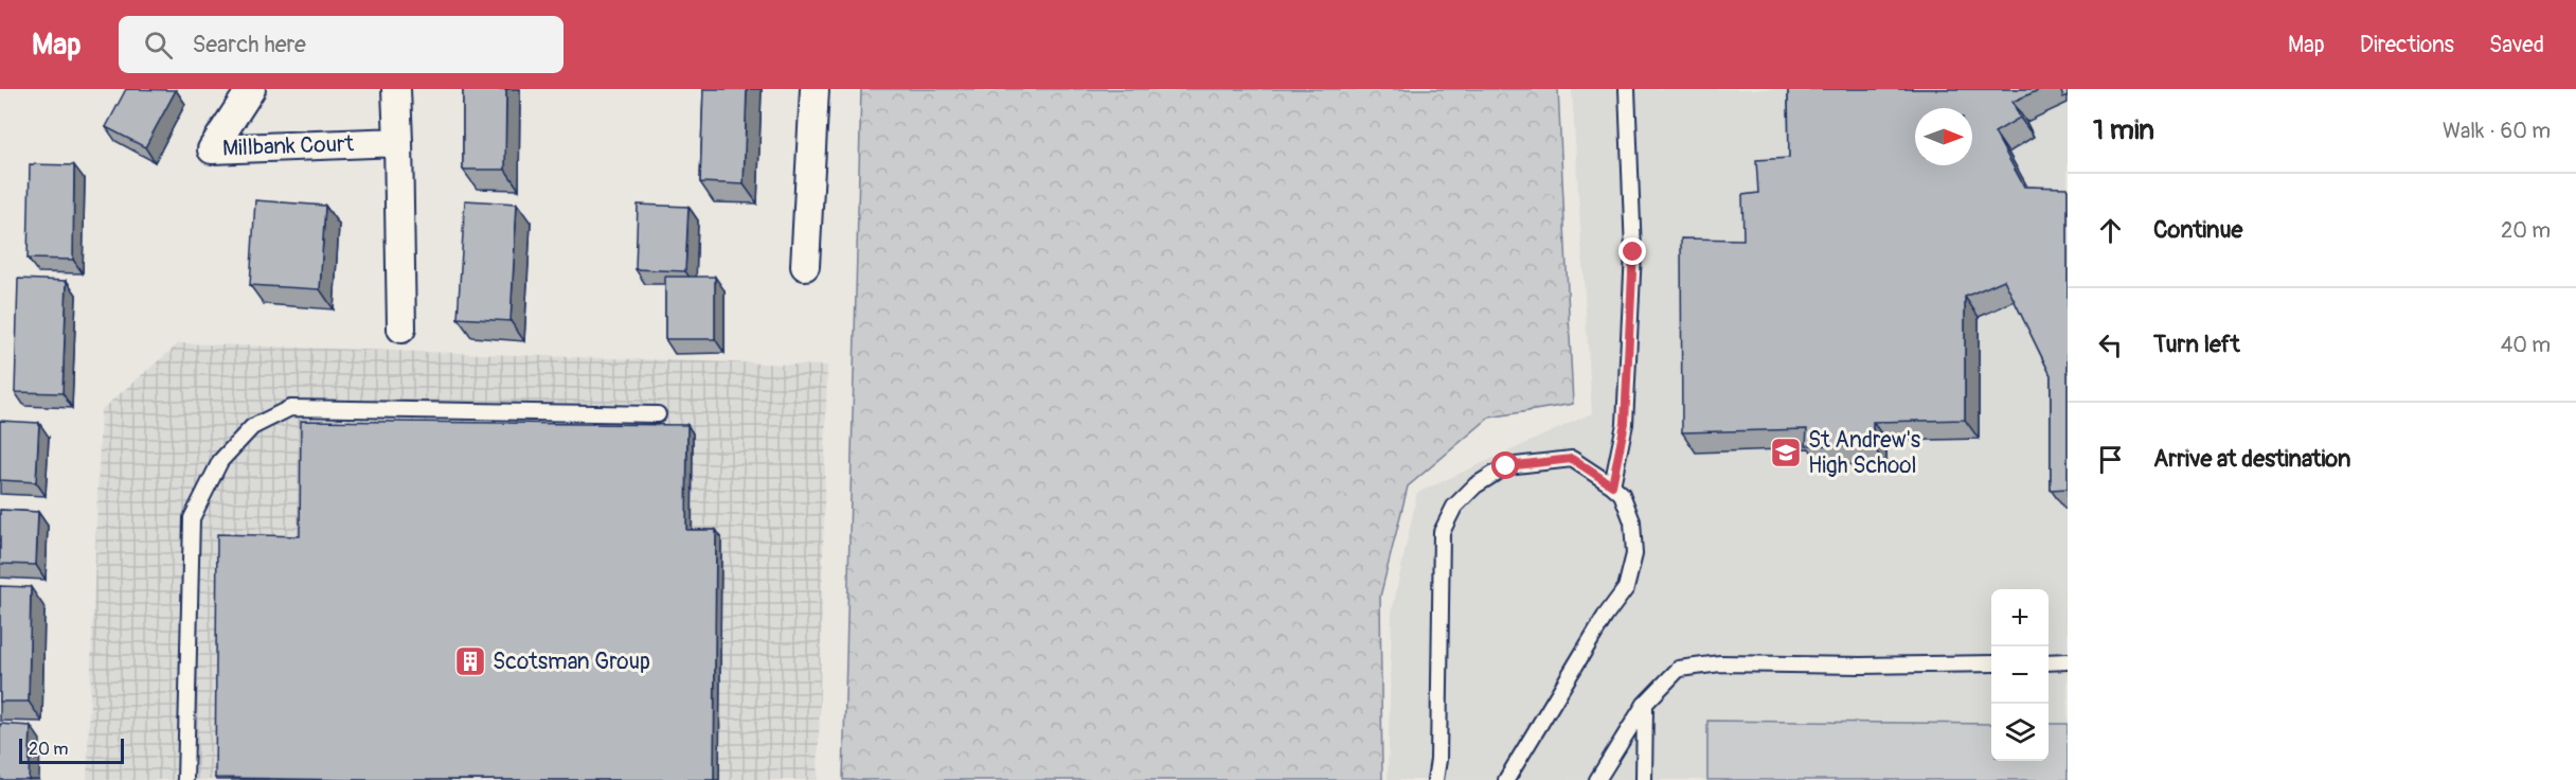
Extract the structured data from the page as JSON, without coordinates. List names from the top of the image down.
{
  "streets": {
    "street": ["Millbank Court"]
  },
  "places": {
    "school or university": ["St Andrew's High School"],
    "building": ["Scotsman Group"]
  },
  "scale_bar": "20 m",
  "north": "right",
  "page": {
    "header": "Map",
    "search": "Search here",
    "nav": ["Map", "Directions", "Saved"],
    "heading": ["1 min", "Walk · 60 m"],
    "list": [
      ["Continue", "20 m"],
      ["Turn left", "40 m"],
      "Arrive at destination"
    ],
    "map_buttons": ["+", "−"],
    "scale": "20 m"
  }
}
